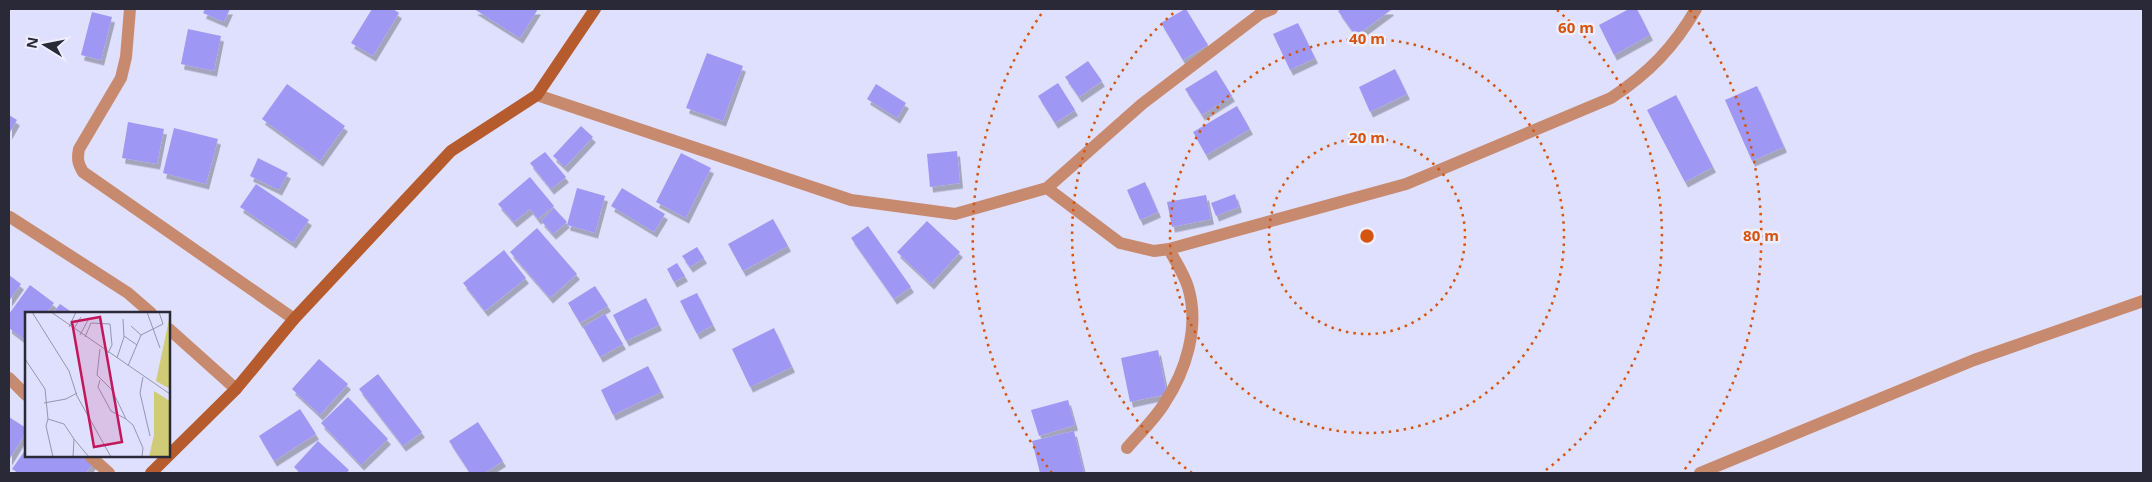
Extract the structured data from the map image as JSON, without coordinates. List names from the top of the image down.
{
  "north": "left",
  "rings": [
    "60 m",
    "40 m",
    "20 m",
    "80 m"
  ]
}
